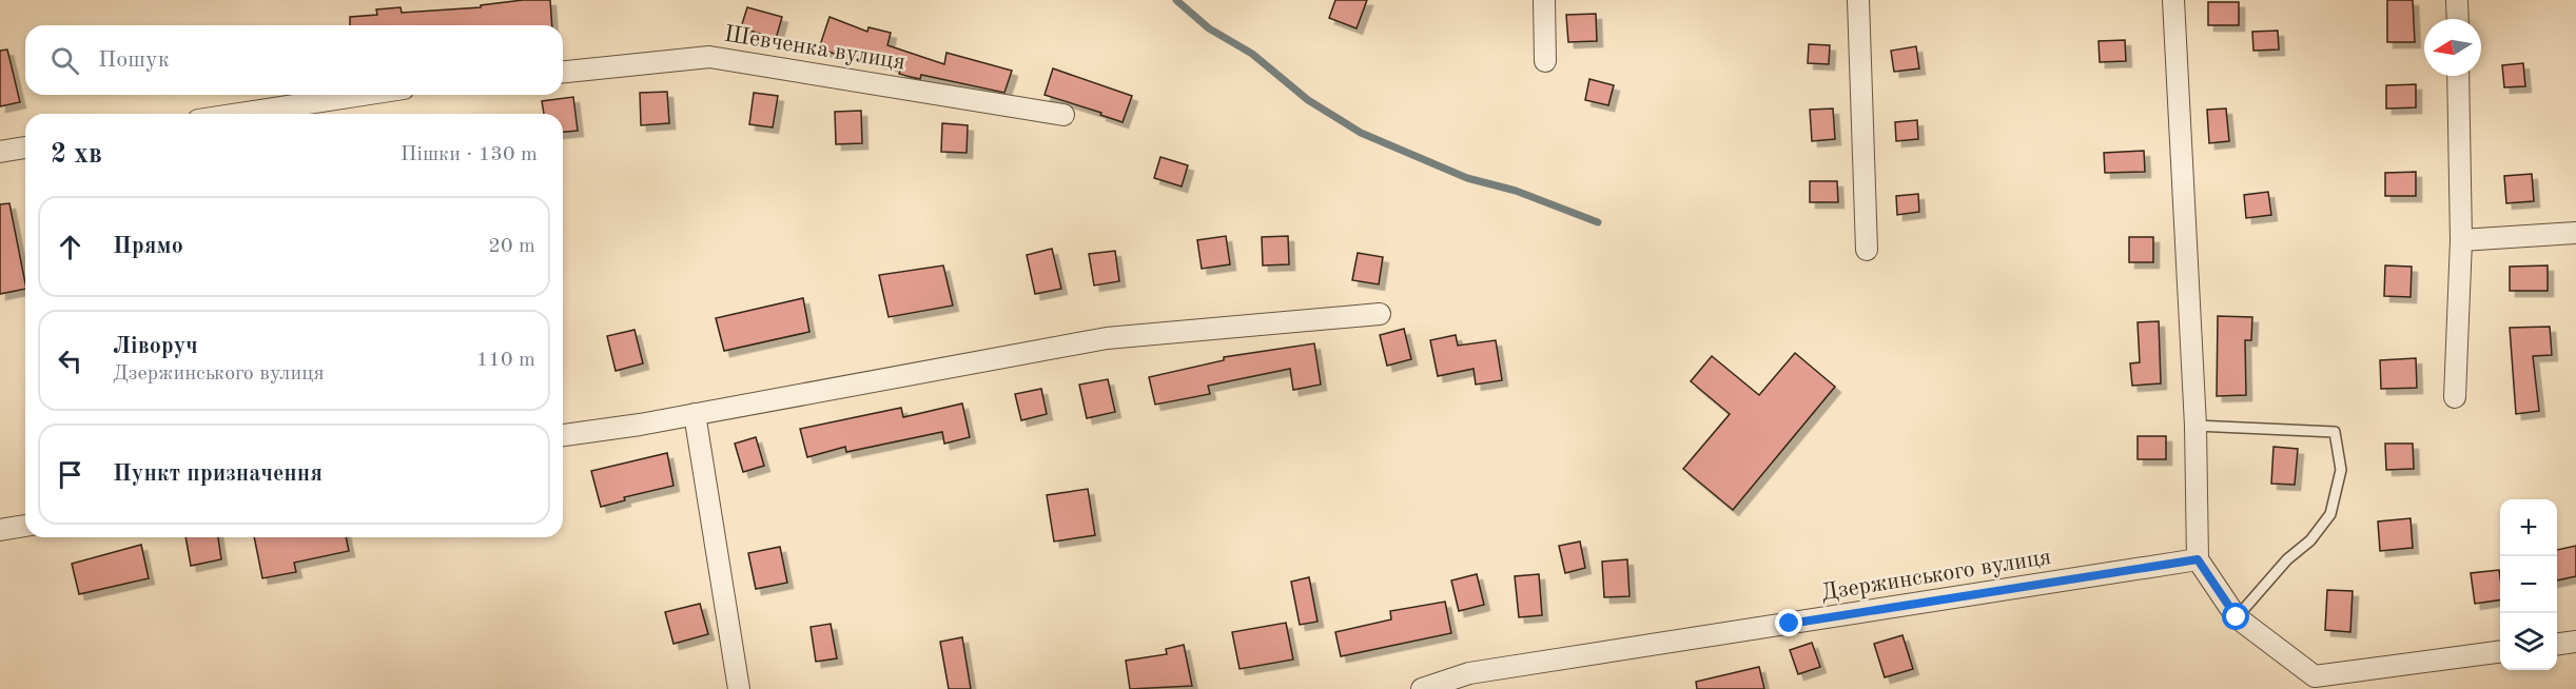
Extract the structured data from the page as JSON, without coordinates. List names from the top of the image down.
{
  "streets": {
    "street": ["Шевченка вулиця", "Дзержинського вулиця"]
  },
  "north": "left",
  "page": {
    "search": "Пошук",
    "heading": ["2 хв", "Пішки · 130 m"],
    "list": [
      ["Прямо", "20 m"],
      ["Ліворуч", "Дзержинського вулиця", "110 m"],
      "Пункт призначення"
    ],
    "map_buttons": ["+", "−"]
  }
}
